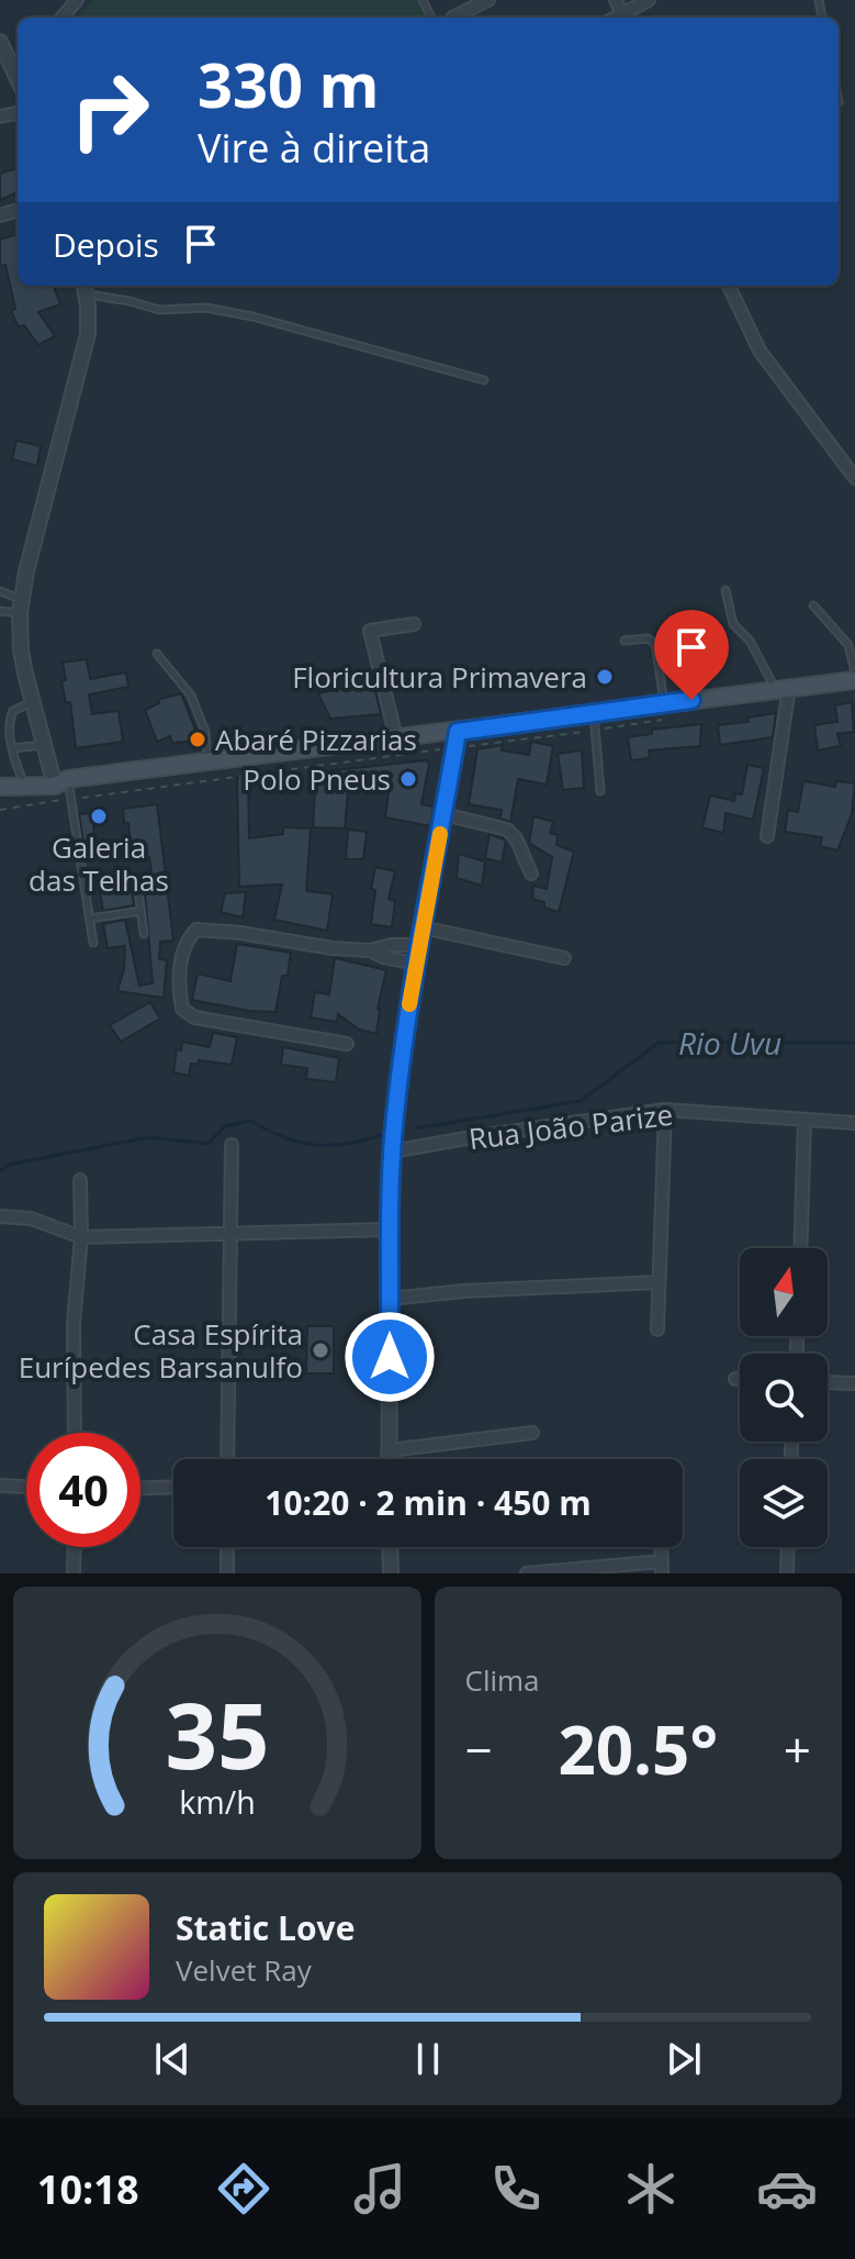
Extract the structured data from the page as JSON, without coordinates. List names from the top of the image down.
{
  "streets": {
    "street": ["Rua João Parize"]
  },
  "water": ["Rio Uvu"],
  "places": [
    "Floricultura Primavera",
    "Abaré Pizzarias",
    "Polo Pneus",
    "Galeria das Telhas",
    "Casa Espírita Eurípedes Barsanulfo"
  ],
  "north": "top",
  "page": {
    "turn": ["330 m", "Vire à direita"],
    "then": "Depois",
    "limit": "40",
    "trip": "10:20 · 2 min · 450 m",
    "tile": "Clima",
    "heat": ["−", "20.5°", "+"],
    "song": ["Static Love", "Velvet Ray"],
    "tabs": "10:18",
    "gauge": ["35", "km/h"]
  }
}
